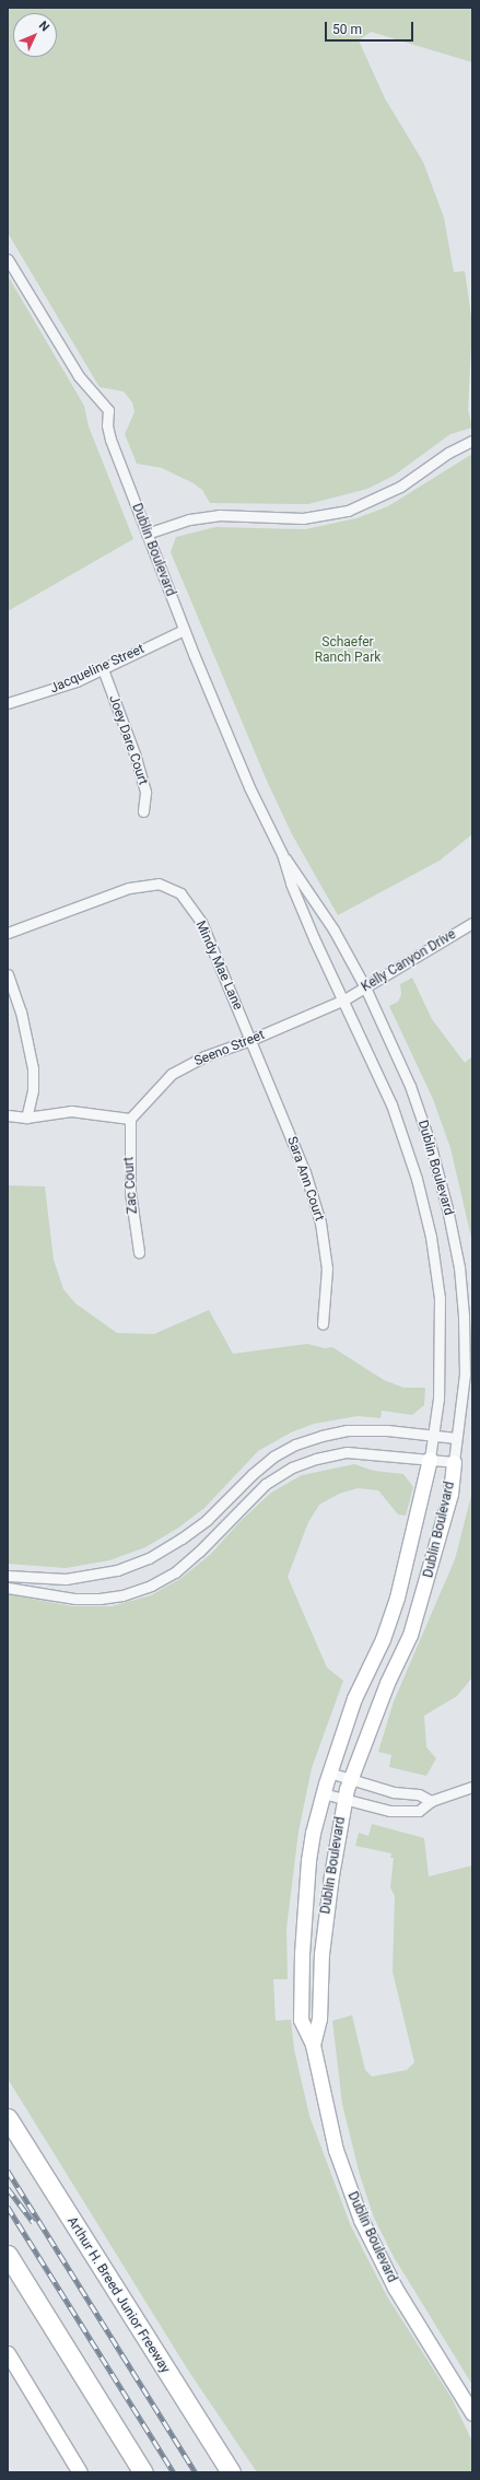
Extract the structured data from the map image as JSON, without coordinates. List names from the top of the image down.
{
  "streets": {
    "highway": ["Arthur H. Breed Junior Freeway"],
    "street": [
      "Dublin Boulevard",
      "Jacqueline Street",
      "Joey Dare Court",
      "Kelly Canyon Drive",
      "Mindy Mae Lane",
      "Seeno Street",
      "Sara Ann Court",
      "Zac Court"
    ]
  },
  "crossings": [
    ["Dublin Boulevard", "Jacqueline Street"],
    ["Dublin Boulevard", "Kelly Canyon Drive"],
    ["Dublin Boulevard", "Seeno Street"],
    ["Jacqueline Street", "Joey Dare Court"],
    ["Kelly Canyon Drive", "Seeno Street"],
    ["Mindy Mae Lane", "Seeno Street"],
    ["Mindy Mae Lane", "Sara Ann Court"],
    ["Seeno Street", "Sara Ann Court"],
    ["Seeno Street", "Zac Court"]
  ],
  "parks": ["Schaefer Ranch Park"],
  "scale_bar": "50 m",
  "north": "top right"
}
